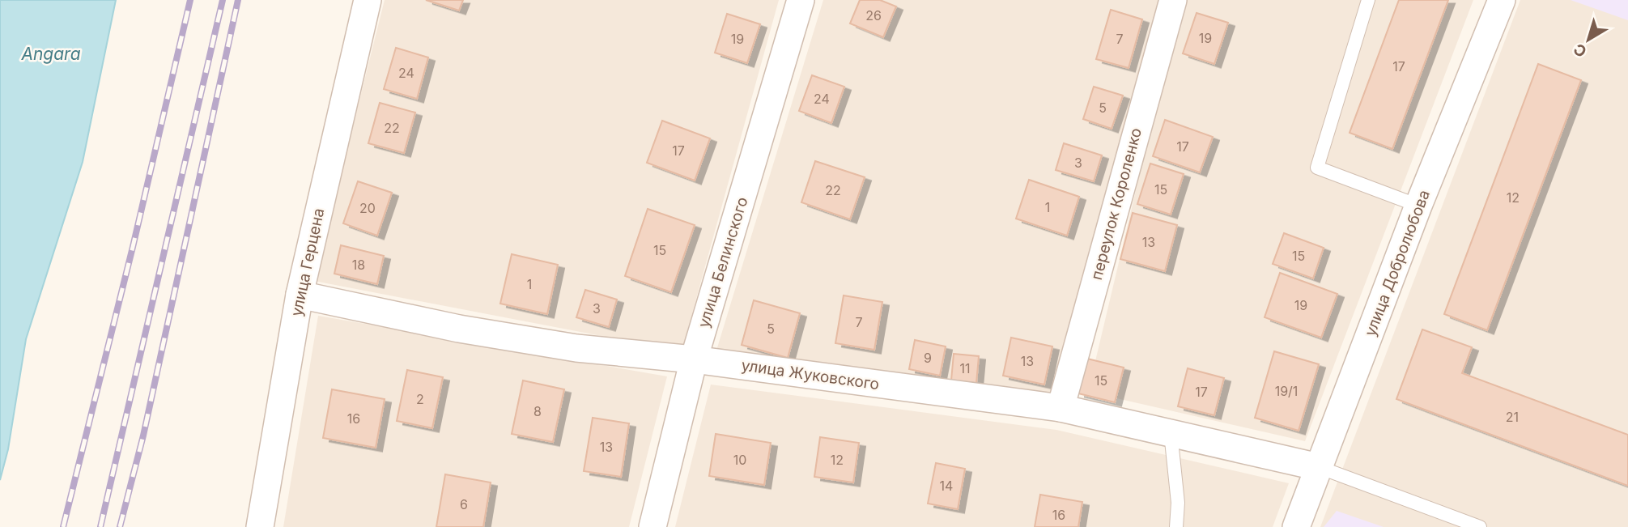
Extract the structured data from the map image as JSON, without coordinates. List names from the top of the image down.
{
  "streets": {
    "street": [
      "переулок Короленко",
      "улица Герцена",
      "улица Белинского",
      "улица Добролюбова",
      "улица Жуковского"
    ]
  },
  "crossings": [
    ["переулок Короленко", "улица Жуковского"],
    ["улица Герцена", "улица Жуковского"],
    ["улица Белинского", "улица Жуковского"],
    ["улица Добролюбова", "улица Жуковского"]
  ],
  "water": ["Angara"],
  "house_numbers": [
    "26",
    "19",
    "19",
    "7",
    "17",
    "24",
    "24",
    "5",
    "22",
    "17",
    "17",
    "3",
    "15",
    "22",
    "12",
    "1",
    "20",
    "13",
    "15",
    "15",
    "18",
    "1",
    "19",
    "3",
    "7",
    "5",
    "9",
    "13",
    "11",
    "15",
    "19/1",
    "17",
    "2",
    "8",
    "21",
    "16",
    "13",
    "10",
    "12",
    "14",
    "6",
    "16"
  ],
  "north": "bottom left"
}
